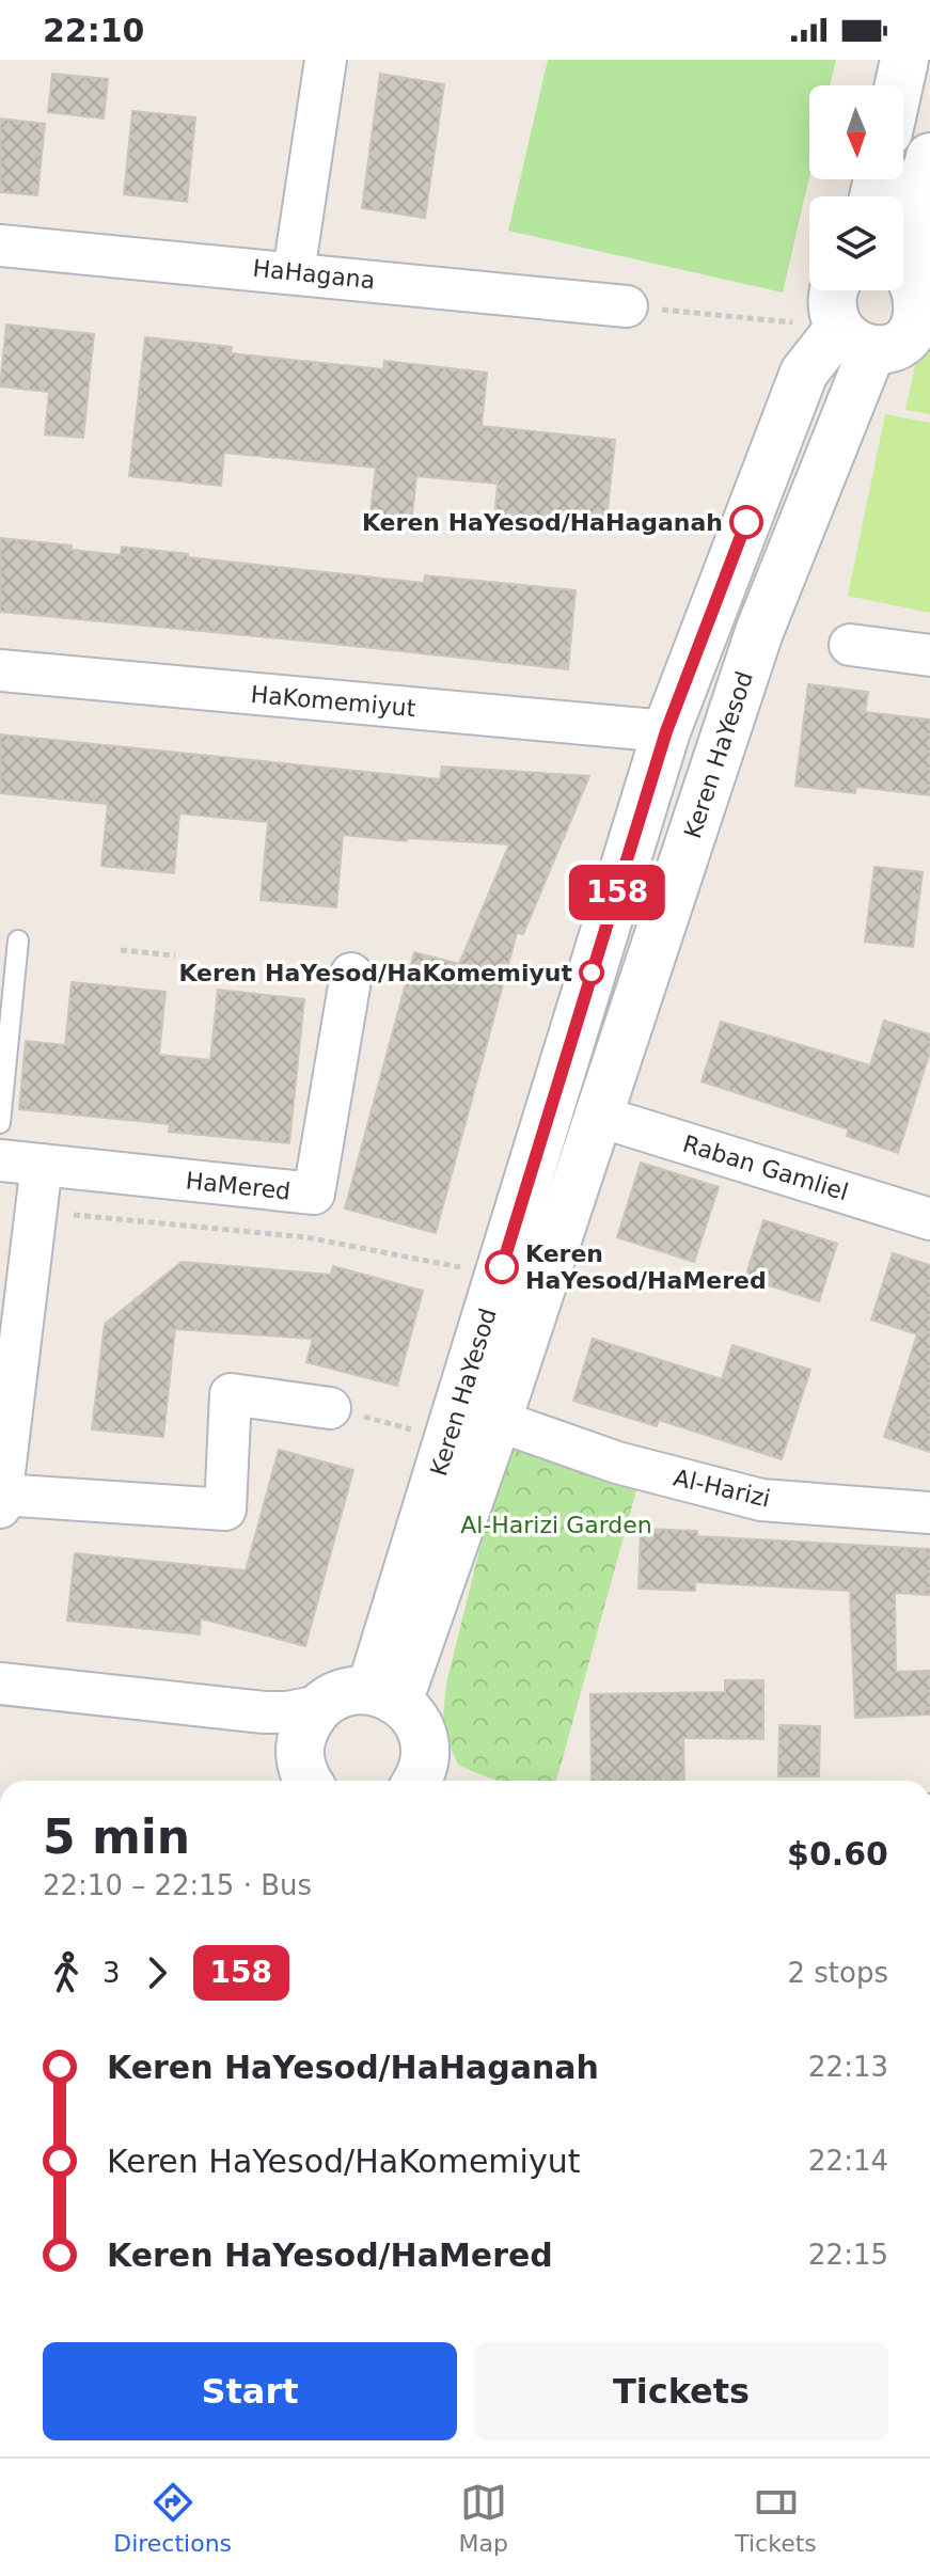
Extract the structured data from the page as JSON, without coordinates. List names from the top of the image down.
{
  "streets": {
    "street": [
      "HaHagana",
      "HaKomemiyut",
      "Keren HaYesod",
      "Raban Gamliel",
      "HaMered",
      "Al-Harizi"
    ]
  },
  "crossings": [
    ["HaKomemiyut", "Keren HaYesod"],
    ["Keren HaYesod", "Raban Gamliel"]
  ],
  "parks": ["Al-Harizi Garden"],
  "places": ["Keren HaYesod/HaHaganah", "Keren HaYesod/HaKomemiyut", "Keren HaYesod/HaMered"],
  "lines": ["bus line 158"],
  "north": "bottom",
  "page": {
    "status": "22:10",
    "on_map": "158",
    "heading": ["5 min", "22:10 – 22:15 · Bus", "$0.60"],
    "legs": ["3", "158", "2 stops"],
    "list": [
      {
        "name": "Keren HaYesod/HaHaganah",
        "value": "22:13"
      },
      {
        "name": "Keren HaYesod/HaKomemiyut",
        "value": "22:14"
      },
      {
        "name": "Keren HaYesod/HaMered",
        "value": "22:15"
      }
    ],
    "buttons": ["Start", "Tickets"],
    "tabs": ["Directions", "Map", "Tickets"]
  }
}
